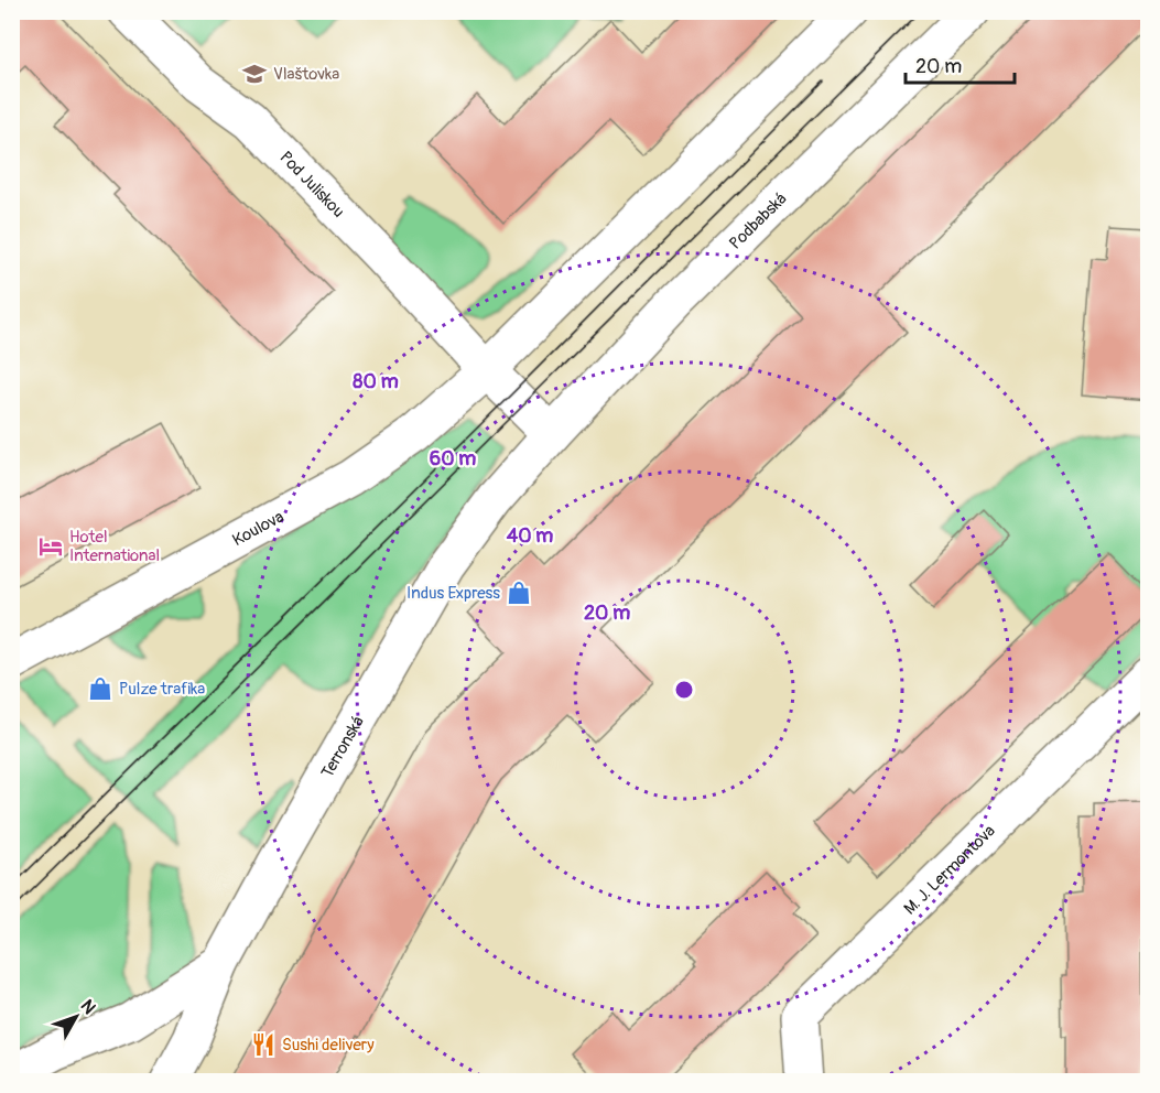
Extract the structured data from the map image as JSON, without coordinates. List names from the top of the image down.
{
  "streets": {
    "main road": [
      "Pod Juliskou",
      "Podbabská",
      "Koulova",
      "Terronská",
      "M. J. Lermontova"
    ]
  },
  "crossings": [
    ["Pod Juliskou", "Podbabská"],
    ["Pod Juliskou", "Koulova"],
    ["Pod Juliskou", "Terronská"],
    ["Podbabská", "Terronská"]
  ],
  "places": {
    "school or university": ["Vlaštovka"],
    "hotel": ["Hotel International"],
    "shop": ["Indus Express", "Pulze trafika"],
    "restaurant": ["Sushi delivery"]
  },
  "scale_bar": "20 m",
  "north": "top right",
  "rings": [
    "80 m",
    "60 m",
    "40 m",
    "20 m"
  ]
}
